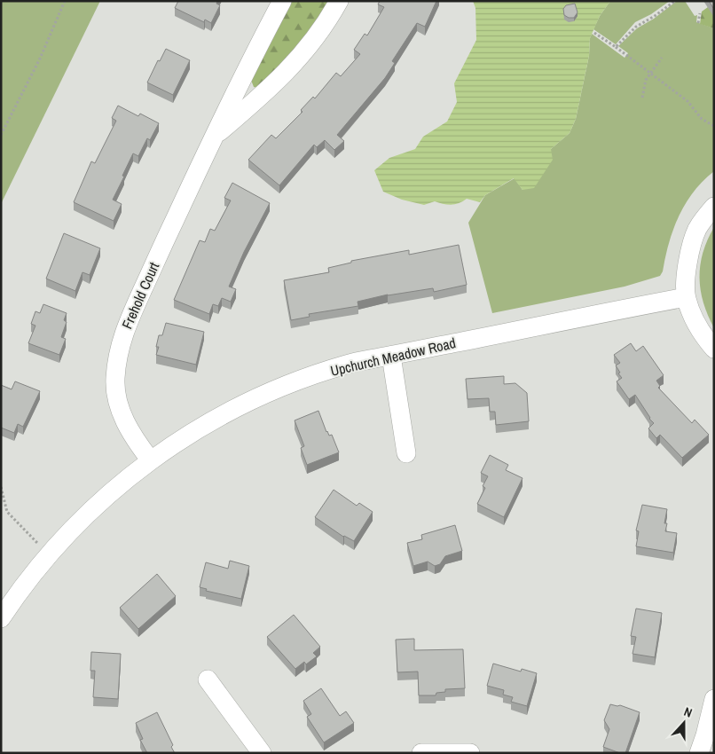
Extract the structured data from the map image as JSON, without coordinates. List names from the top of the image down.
{
  "streets": {
    "street": ["Frehold Court", "Upchurch Meadow Road"]
  },
  "crossings": [
    ["Frehold Court", "Upchurch Meadow Road"]
  ],
  "north": "top"
}
